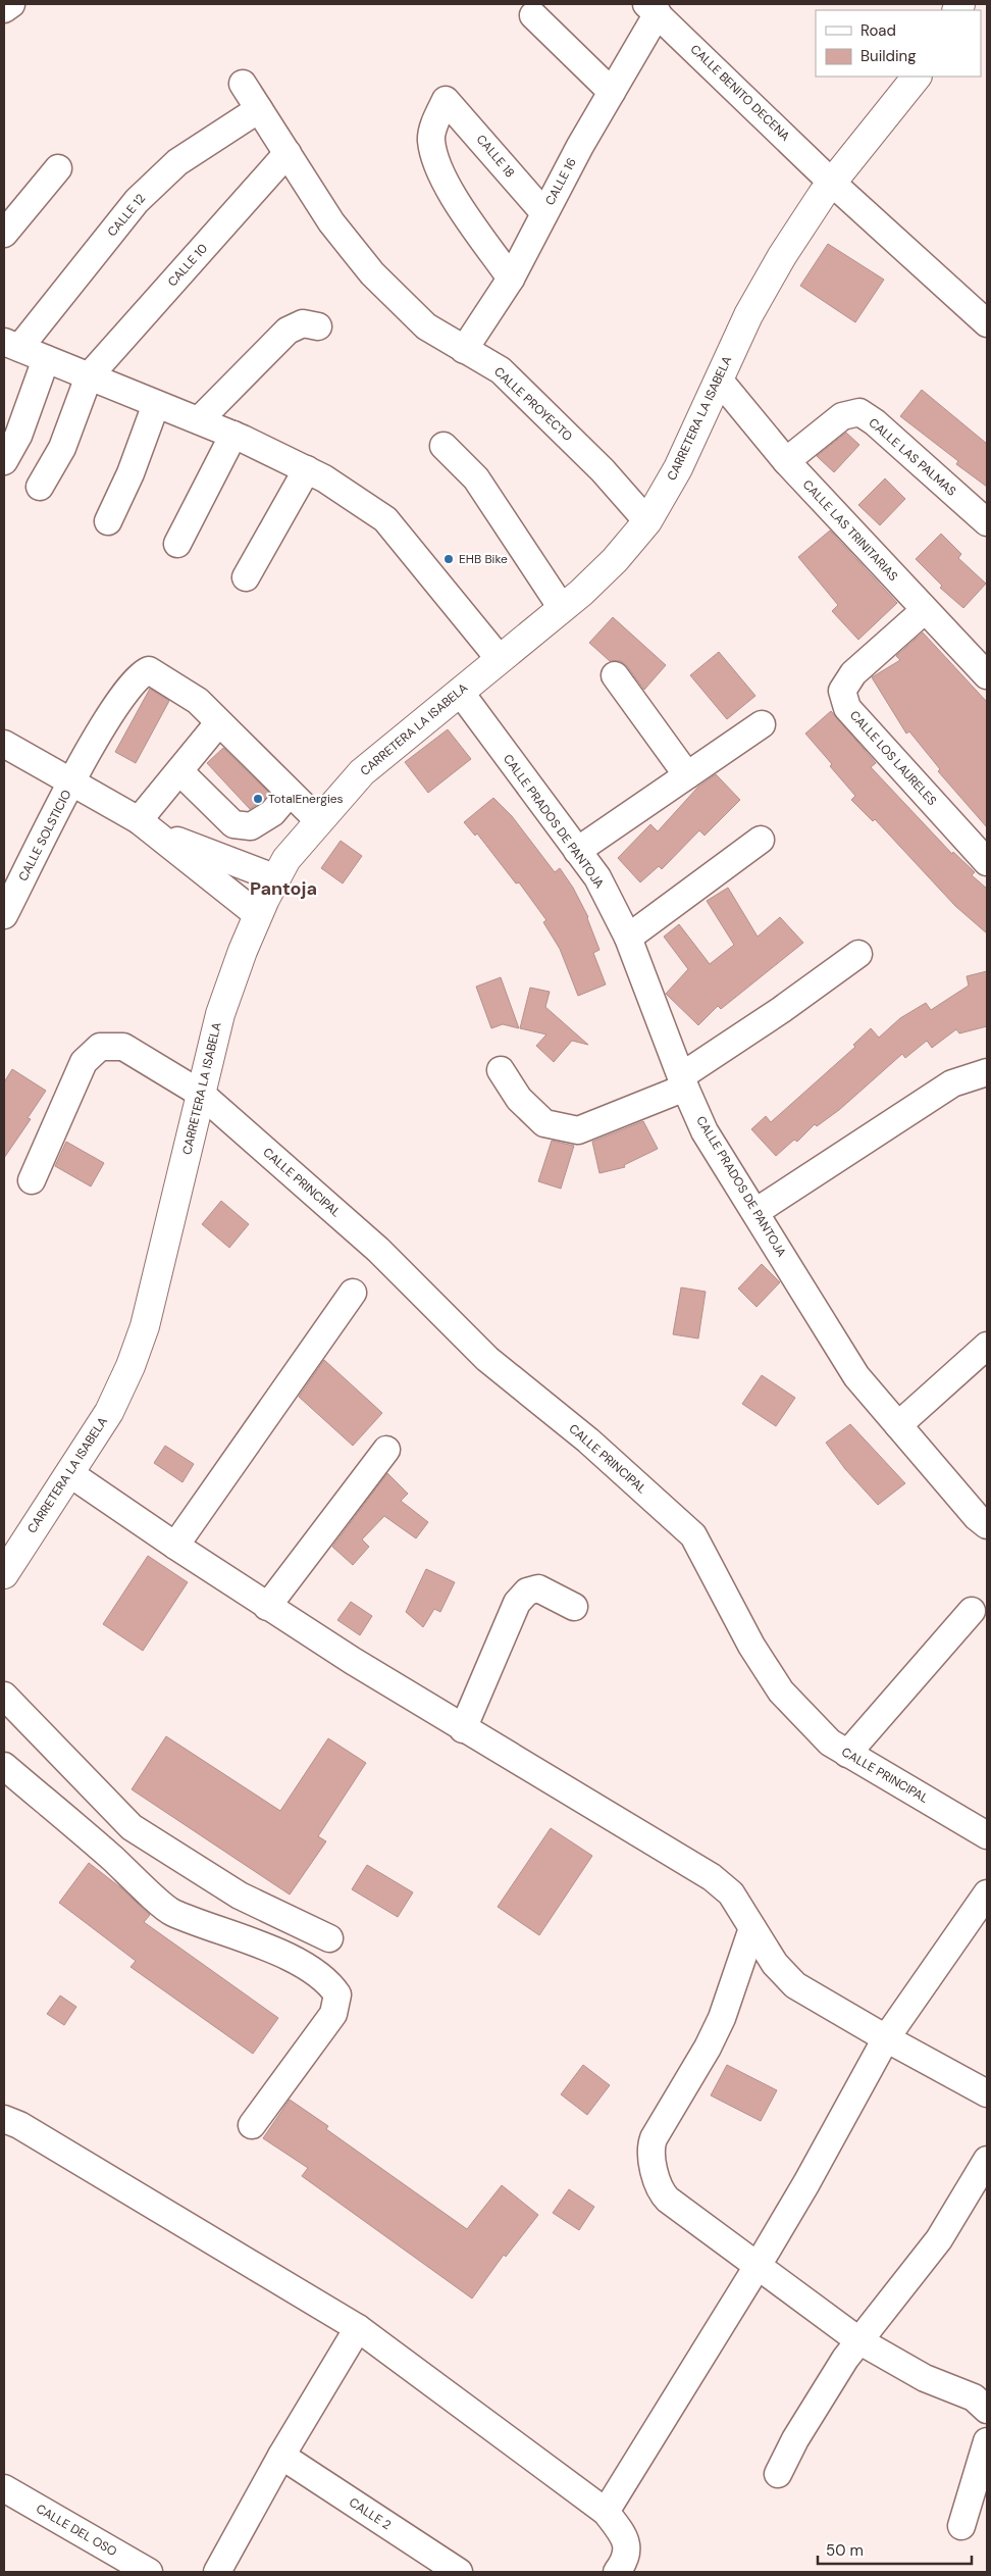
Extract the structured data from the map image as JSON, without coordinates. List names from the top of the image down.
{
  "streets": {
    "main road": ["CARRETERA LA ISABELA"],
    "street": [
      "CALLE BENITO DECENA",
      "CALLE 18",
      "CALLE 16",
      "CALLE 12",
      "CALLE 10",
      "CALLE PROYECTO",
      "CALLE LAS PALMAS",
      "CALLE LAS TRINITARIAS",
      "CALLE LOS LAURELES",
      "CALLE PRADOS DE PANTOJA",
      "CALLE SOLSTICIO",
      "CALLE PRINCIPAL",
      "CALLE 2",
      "CALLE DEL OSO"
    ]
  },
  "crossings": [
    ["CALLE BENITO DECENA", "CALLE 16"],
    ["CALLE BENITO DECENA", "CARRETERA LA ISABELA"],
    ["CALLE 18", "CALLE 16"],
    ["CALLE 16", "CALLE PROYECTO"],
    ["CALLE 12", "CALLE PROYECTO"],
    ["CALLE 10", "CALLE PROYECTO"],
    ["CALLE PROYECTO", "CARRETERA LA ISABELA"],
    ["CARRETERA LA ISABELA", "CALLE LAS TRINITARIAS"],
    ["CARRETERA LA ISABELA", "CALLE PRADOS DE PANTOJA"],
    ["CARRETERA LA ISABELA", "CALLE PRINCIPAL"],
    ["CALLE LAS PALMAS", "CALLE LAS TRINITARIAS"],
    ["CALLE LAS TRINITARIAS", "CALLE LOS LAURELES"]
  ],
  "districts": ["Pantoja"],
  "places": ["EHB Bike", "TotalEnergies"],
  "legend": ["Road", "Building"],
  "scale_bar": "50 m"
}
